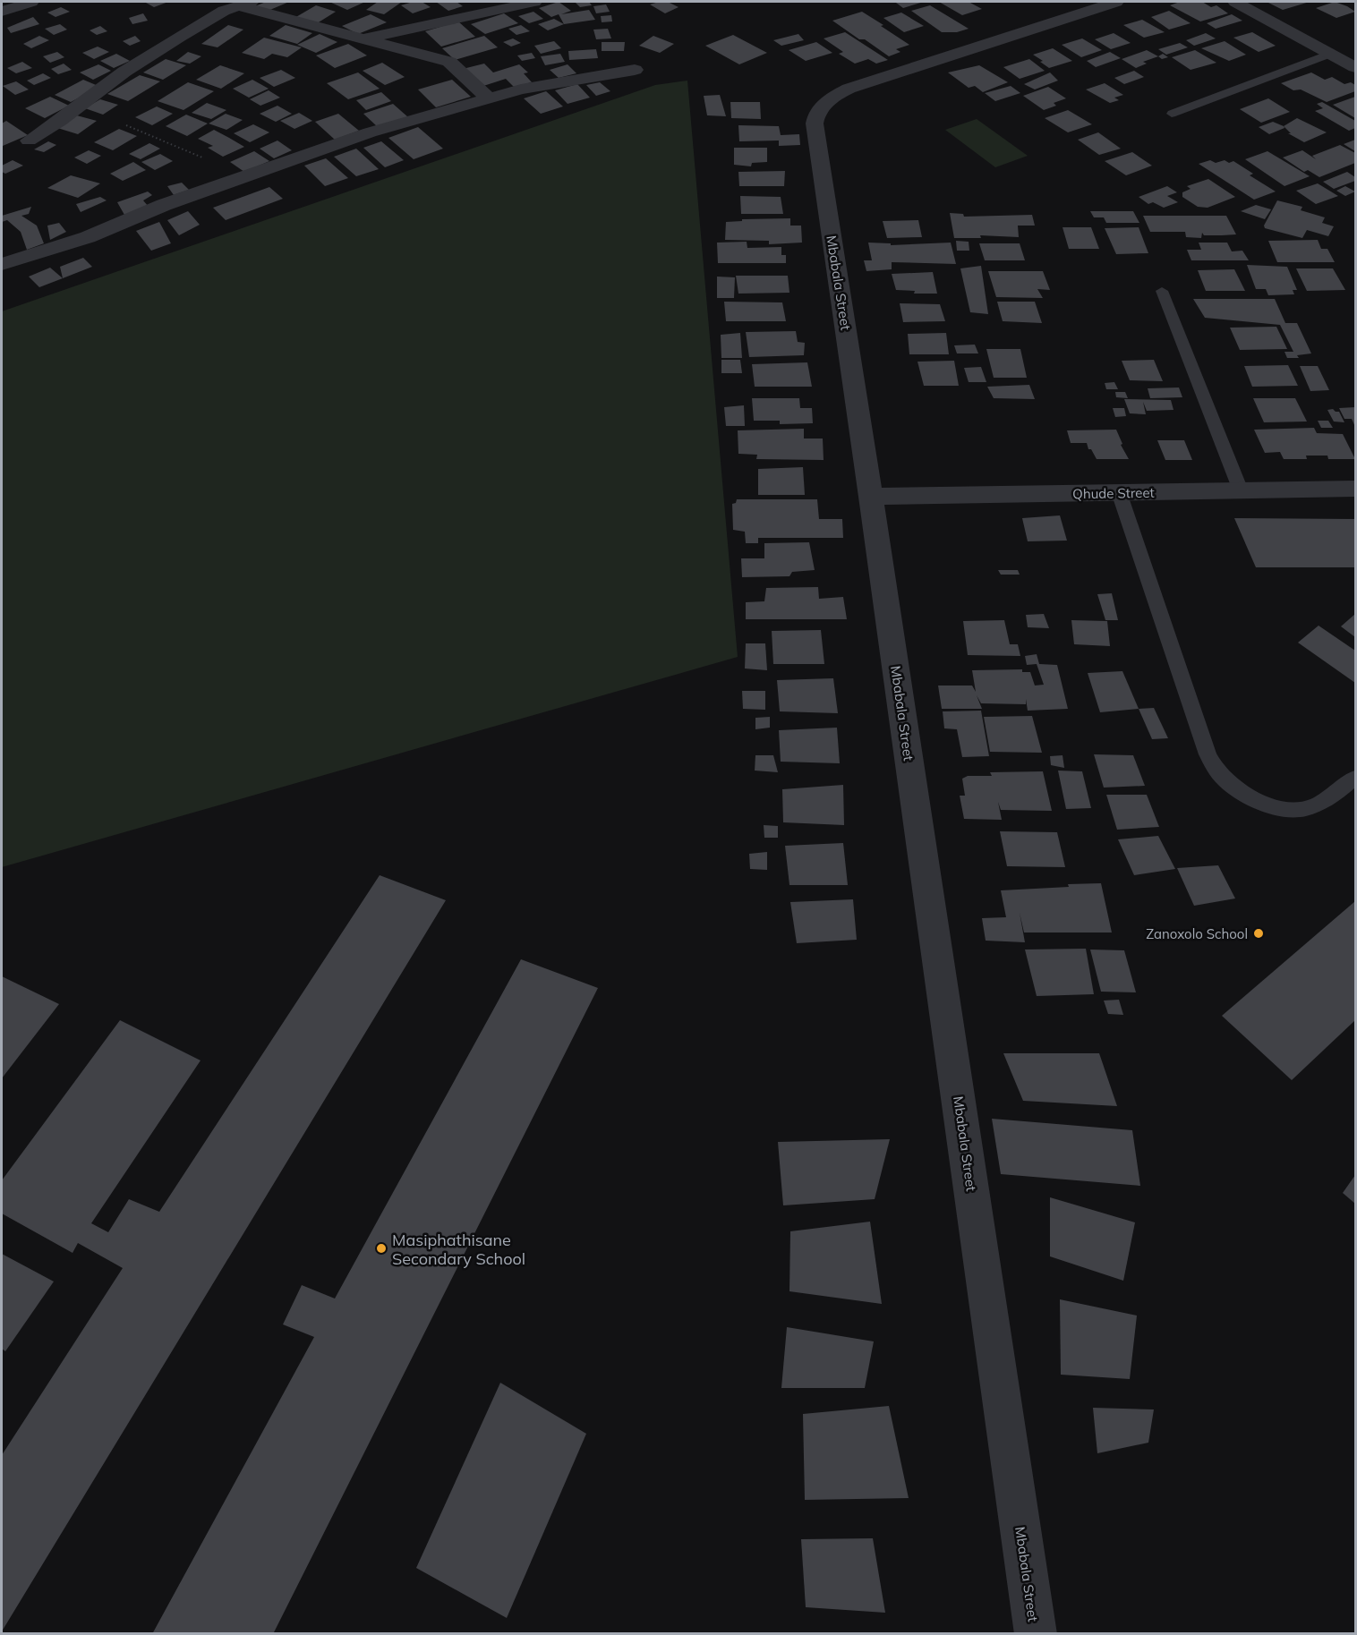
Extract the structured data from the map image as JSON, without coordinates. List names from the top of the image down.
{
  "streets": {
    "street": ["Mbabala Street", "Qhude Street"]
  },
  "crossings": [
    ["Mbabala Street", "Qhude Street"]
  ],
  "places": ["Zanoxolo School", "Masiphathisane Secondary School"]
}
